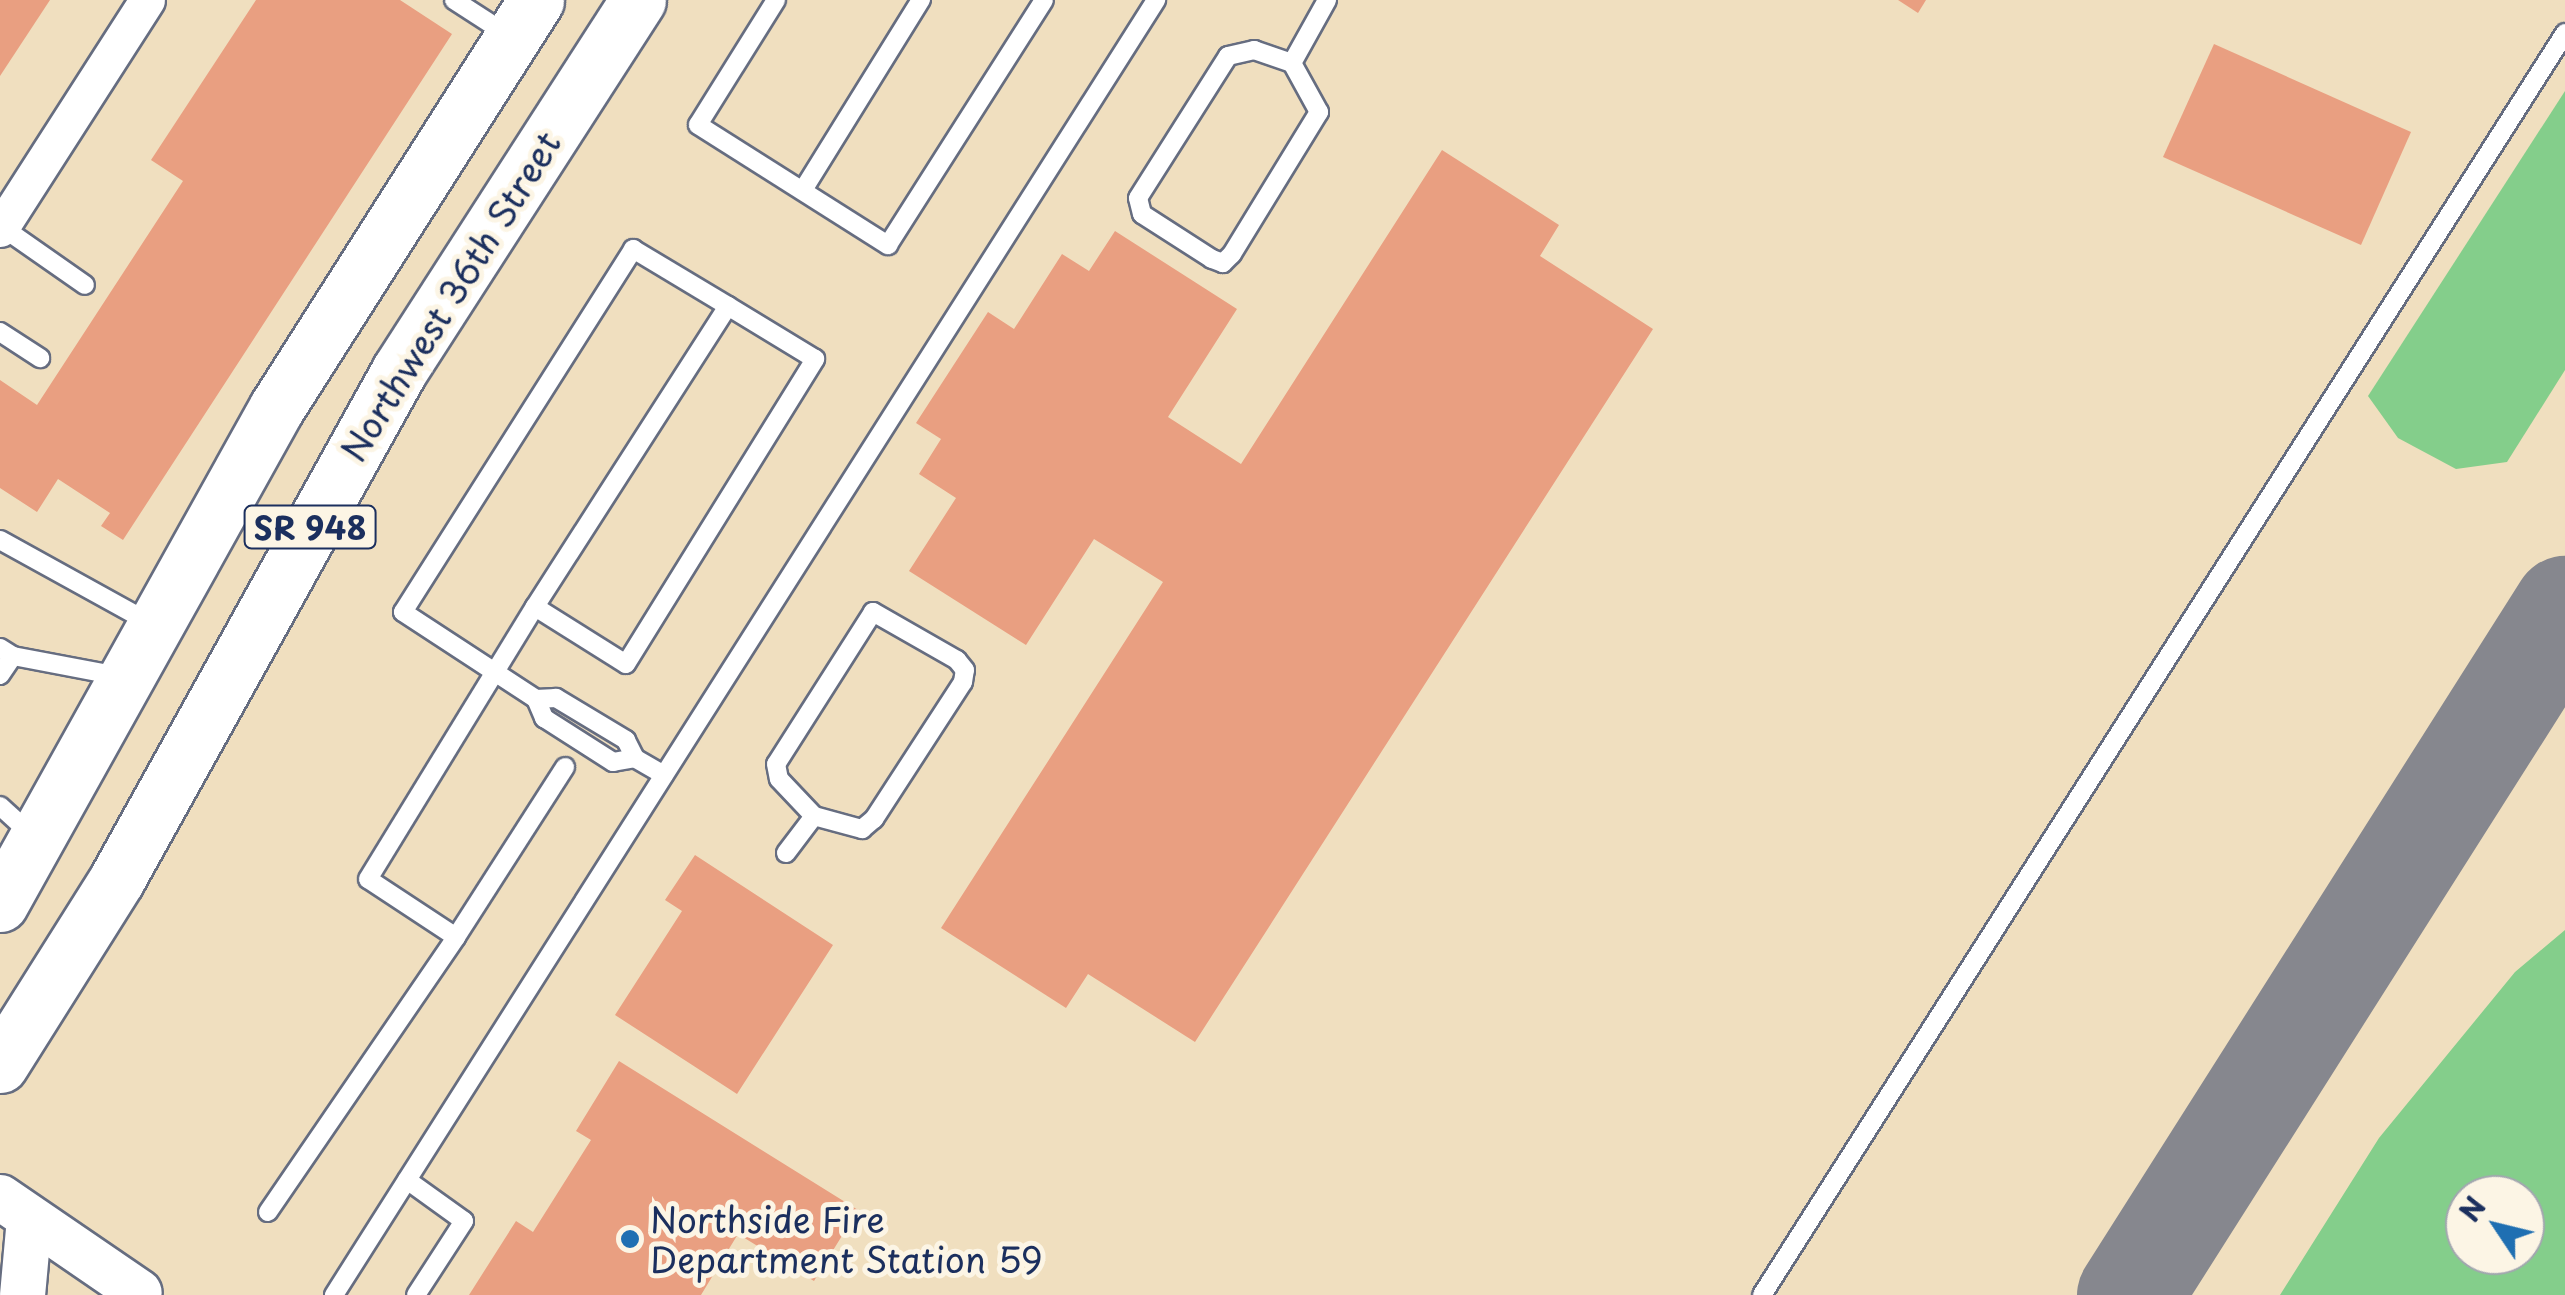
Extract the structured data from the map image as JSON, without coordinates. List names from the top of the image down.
{
  "streets": {
    "main road": ["Northwest 36th Street", "SR 948"]
  },
  "places": ["Northside Fire Department Station 59"],
  "north": "top left"
}
